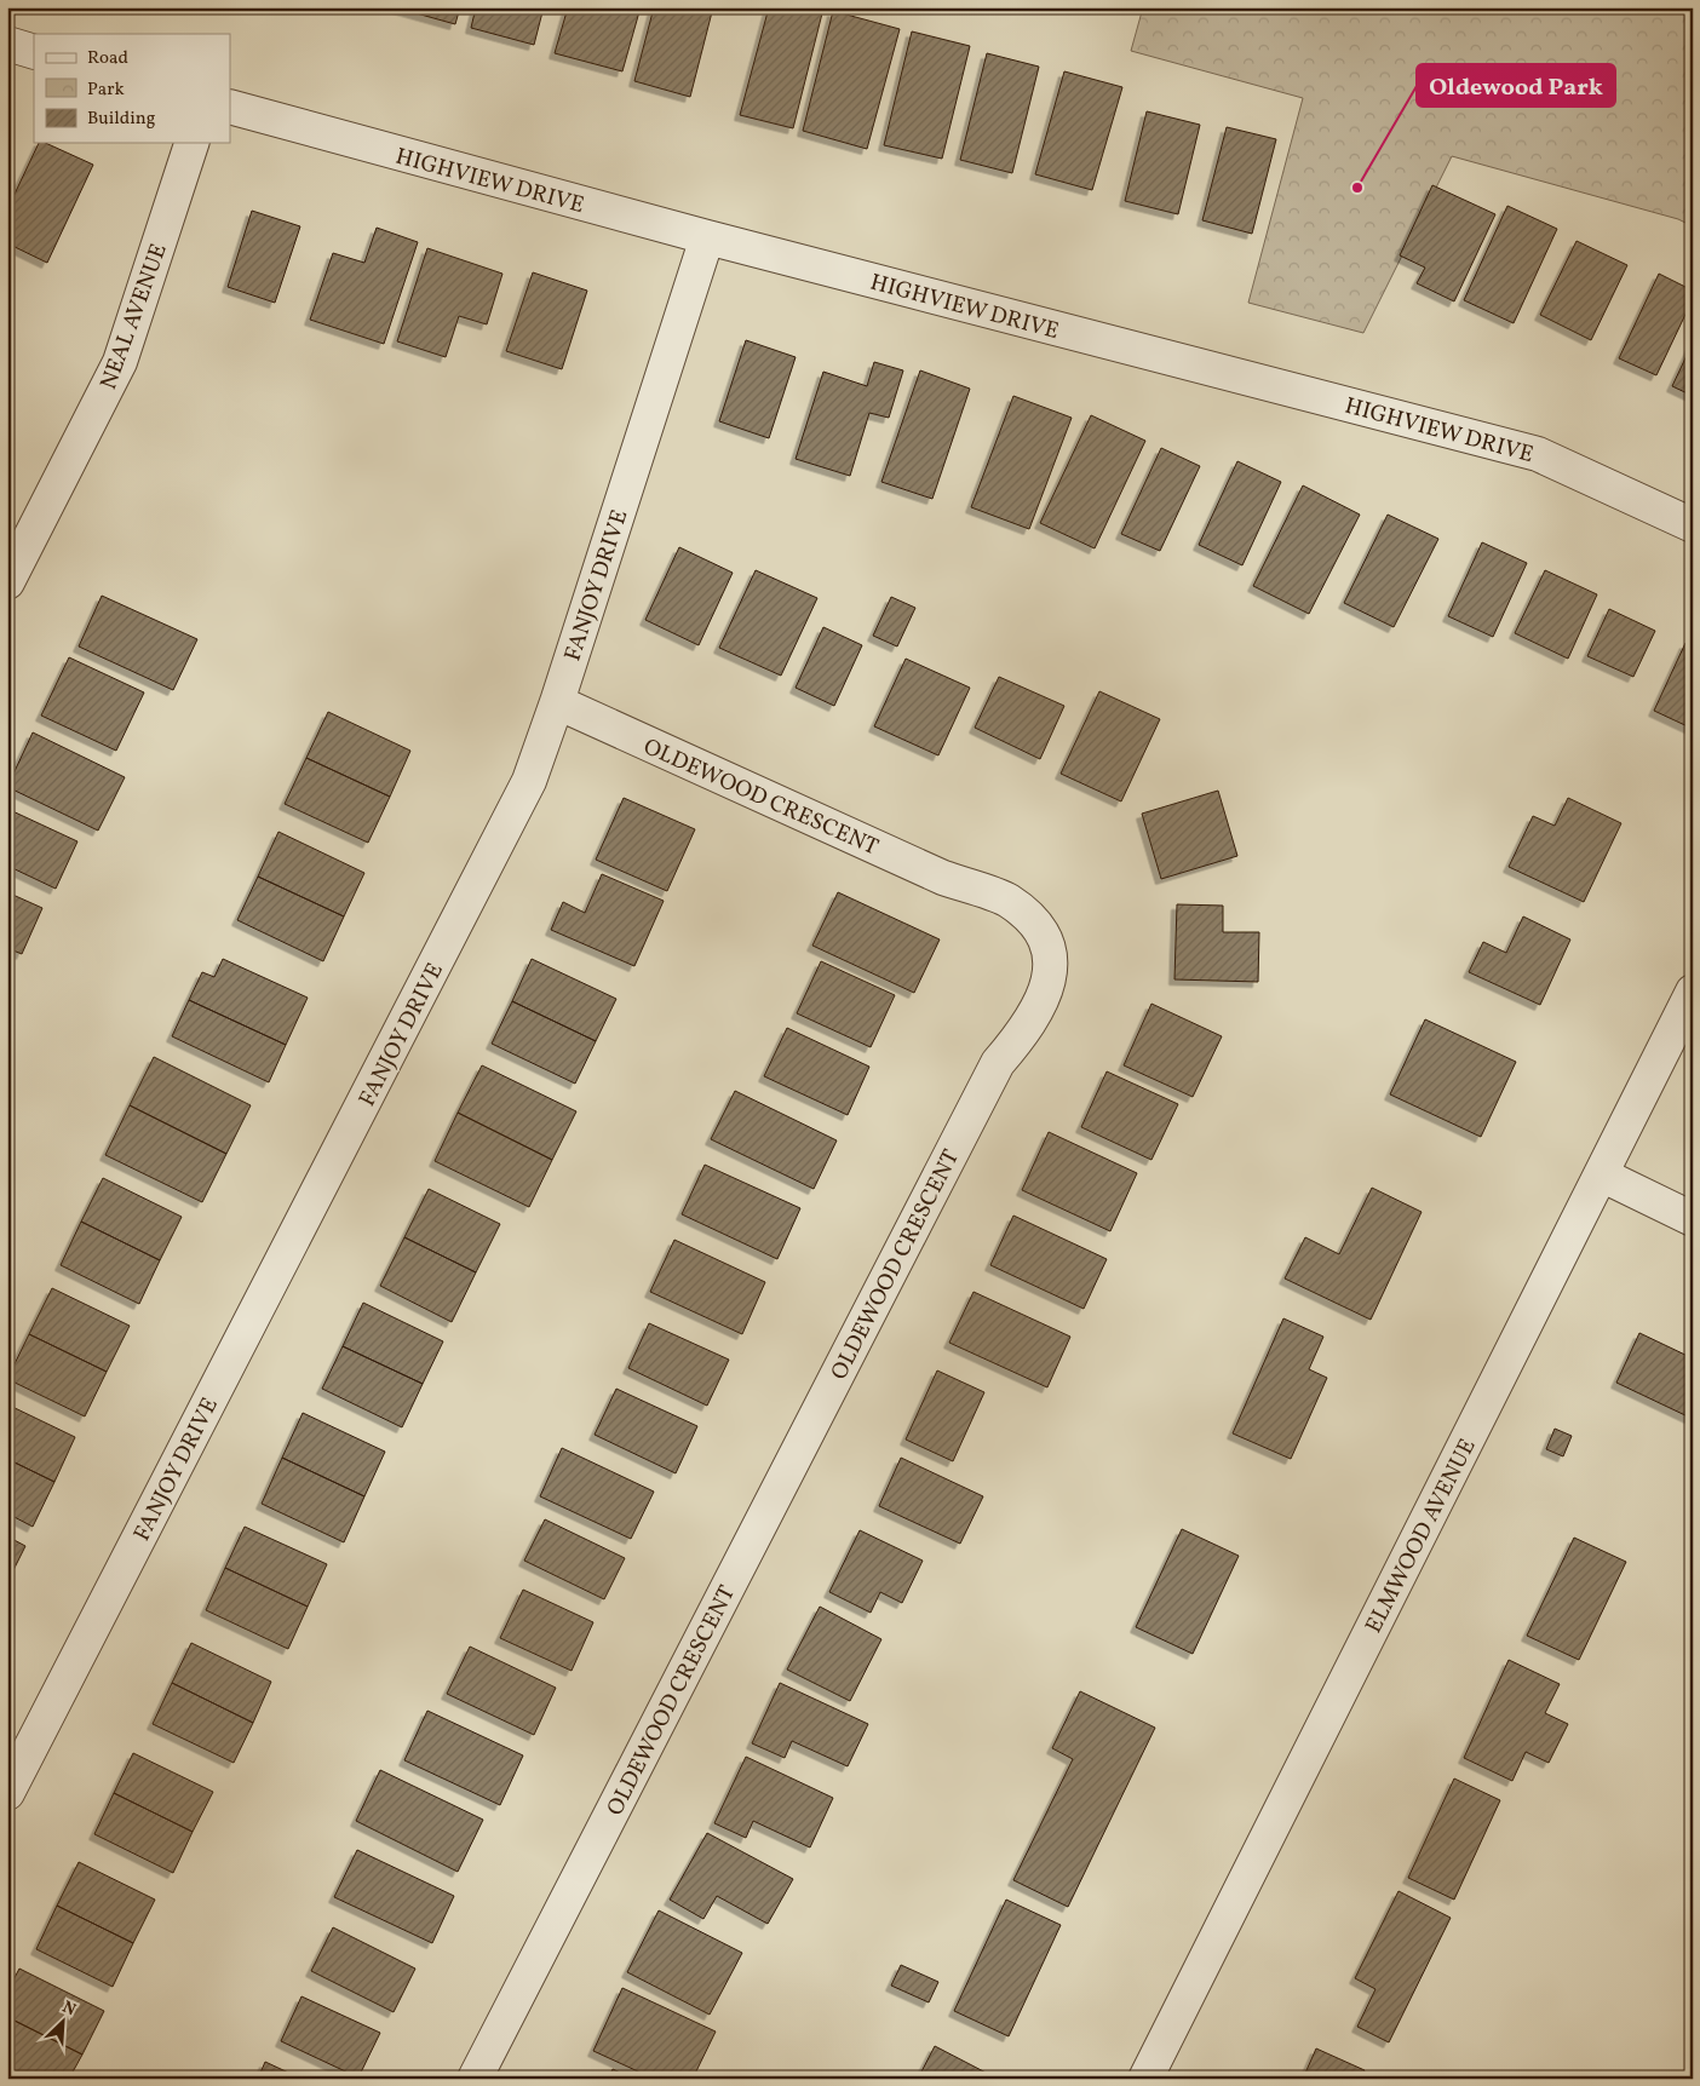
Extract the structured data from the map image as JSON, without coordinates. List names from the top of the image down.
{
  "streets": {
    "street": [
      "HIGHVIEW DRIVE",
      "NEAL AVENUE",
      "FANJOY DRIVE",
      "OLDEWOOD CRESCENT",
      "ELMWOOD AVENUE"
    ]
  },
  "crossings": [
    ["HIGHVIEW DRIVE", "FANJOY DRIVE"],
    ["FANJOY DRIVE", "OLDEWOOD CRESCENT"]
  ],
  "places": ["Oldewood Park"],
  "legend": ["Road", "Park", "Building"],
  "north": "top right"
}
